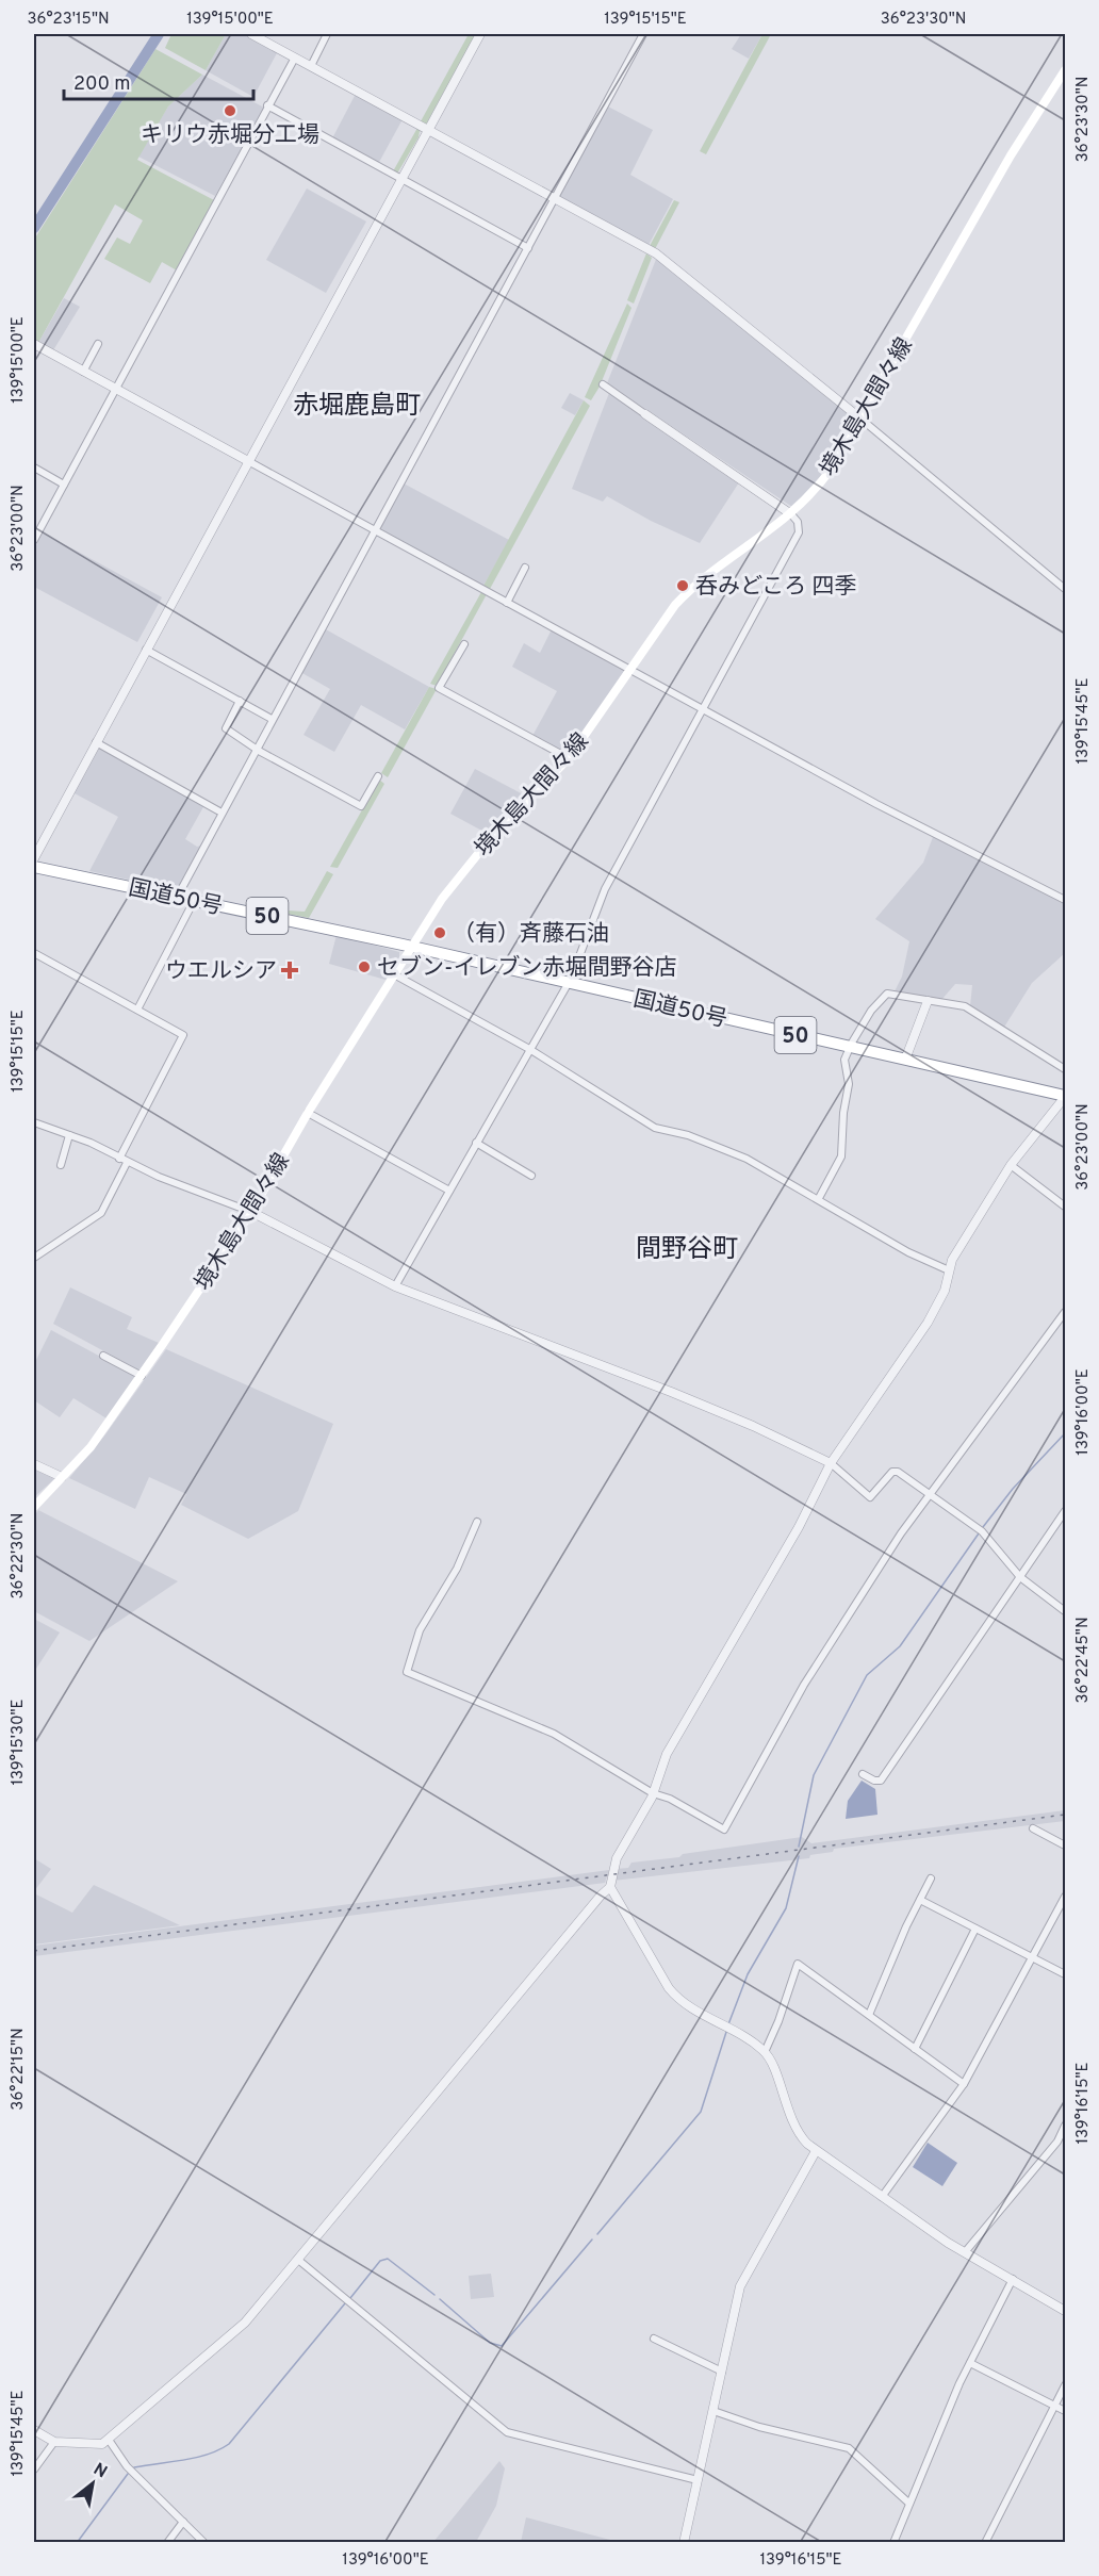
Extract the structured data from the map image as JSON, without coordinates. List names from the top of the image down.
{
  "streets": {
    "highway": ["国道50号", "50"],
    "main road": ["境木島大間々線"]
  },
  "crossings": [
    ["境木島大間々線", "国道50号"]
  ],
  "districts": ["赤堀鹿島町", "間野谷町"],
  "places": {
    "other": [
      "キリウ赤堀分工場",
      "呑みどころ 四季",
      "（有）斉藤石油",
      "セブン-イレブン赤堀間野谷店"
    ],
    "health": ["ウエルシア"]
  },
  "scale_bar": "200 m",
  "north": "top right",
  "coordinates": [
    "36°23'15\"N",
    "139°15'00\"E",
    "139°15'15\"E",
    "36°23'30\"N",
    "36°23'00\"N",
    "139°15'45\"E",
    "139°16'00\"E",
    "36°22'30\"N",
    "36°22'45\"N",
    "139°15'30\"E",
    "36°22'15\"N",
    "139°16'15\"E"
  ]
}
